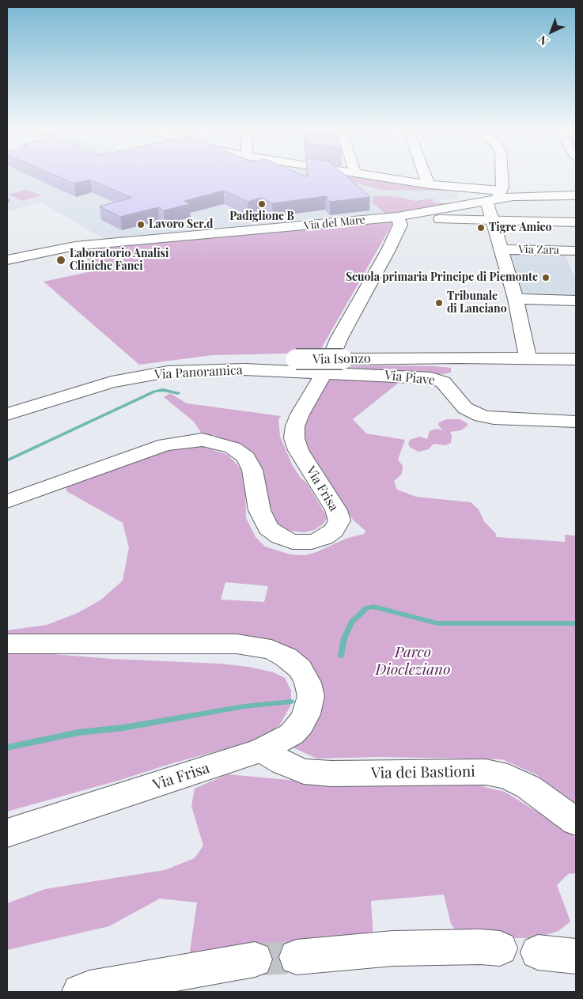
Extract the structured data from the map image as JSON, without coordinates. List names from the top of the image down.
{
  "streets": {
    "street": [
      "Via del Mare",
      "Via Zara",
      "Via Isonzo",
      "Via Panoramica",
      "Via Piave",
      "Via Frisa",
      "Via dei Bastioni"
    ]
  },
  "crossings": [
    ["Via del Mare", "Via Frisa"],
    ["Via Isonzo", "Via Panoramica"],
    ["Via Panoramica", "Via Piave"],
    ["Via Panoramica", "Via Frisa"],
    ["Via Piave", "Via Frisa"],
    ["Via Frisa", "Via dei Bastioni"]
  ],
  "parks": ["Parco Diocleziano"],
  "places": [
    "Padiglione B",
    "Lavoro Ser.d",
    "Tigre Amico",
    "Laboratorio Analisi Cliniche Fanci",
    "Scuola primaria Principe di Piemonte",
    "Tribunale di Lanciano"
  ],
  "north": "bottom left"
}
